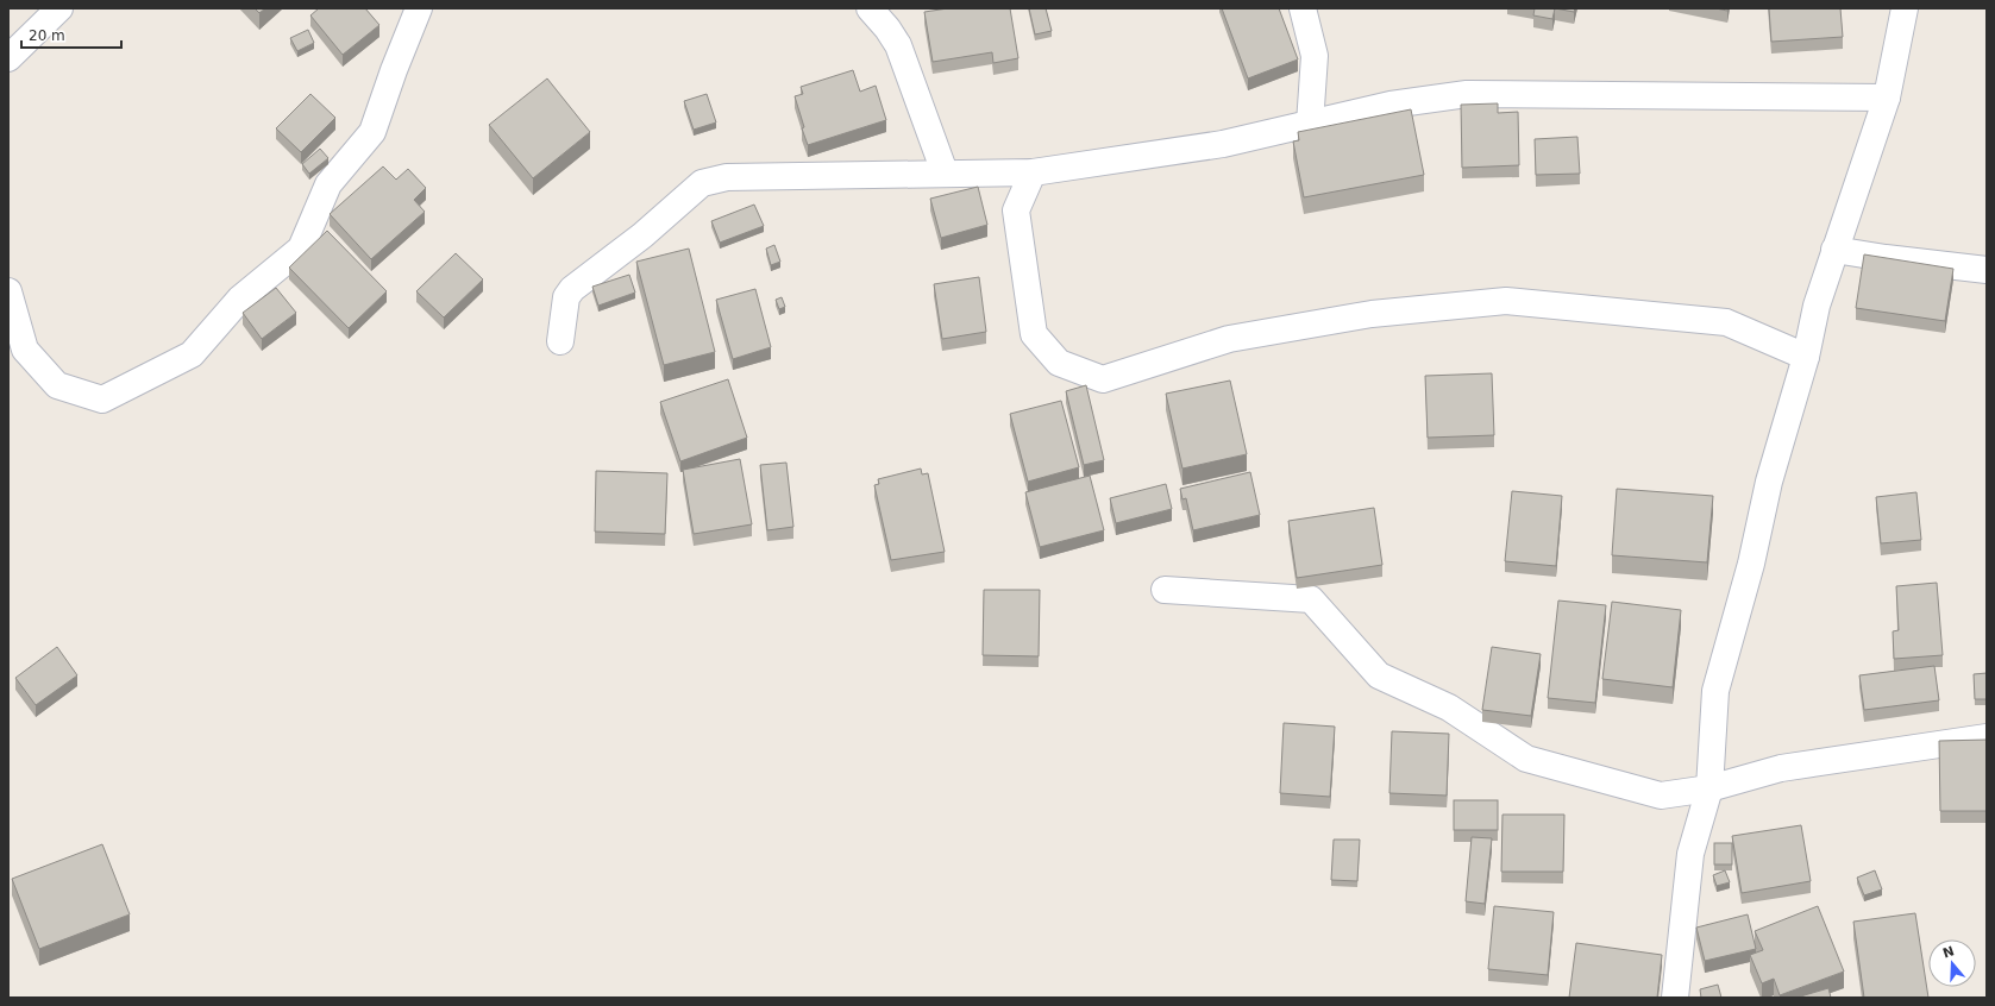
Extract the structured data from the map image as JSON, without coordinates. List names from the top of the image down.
{
  "scale_bar": "20 m",
  "north": "top"
}
